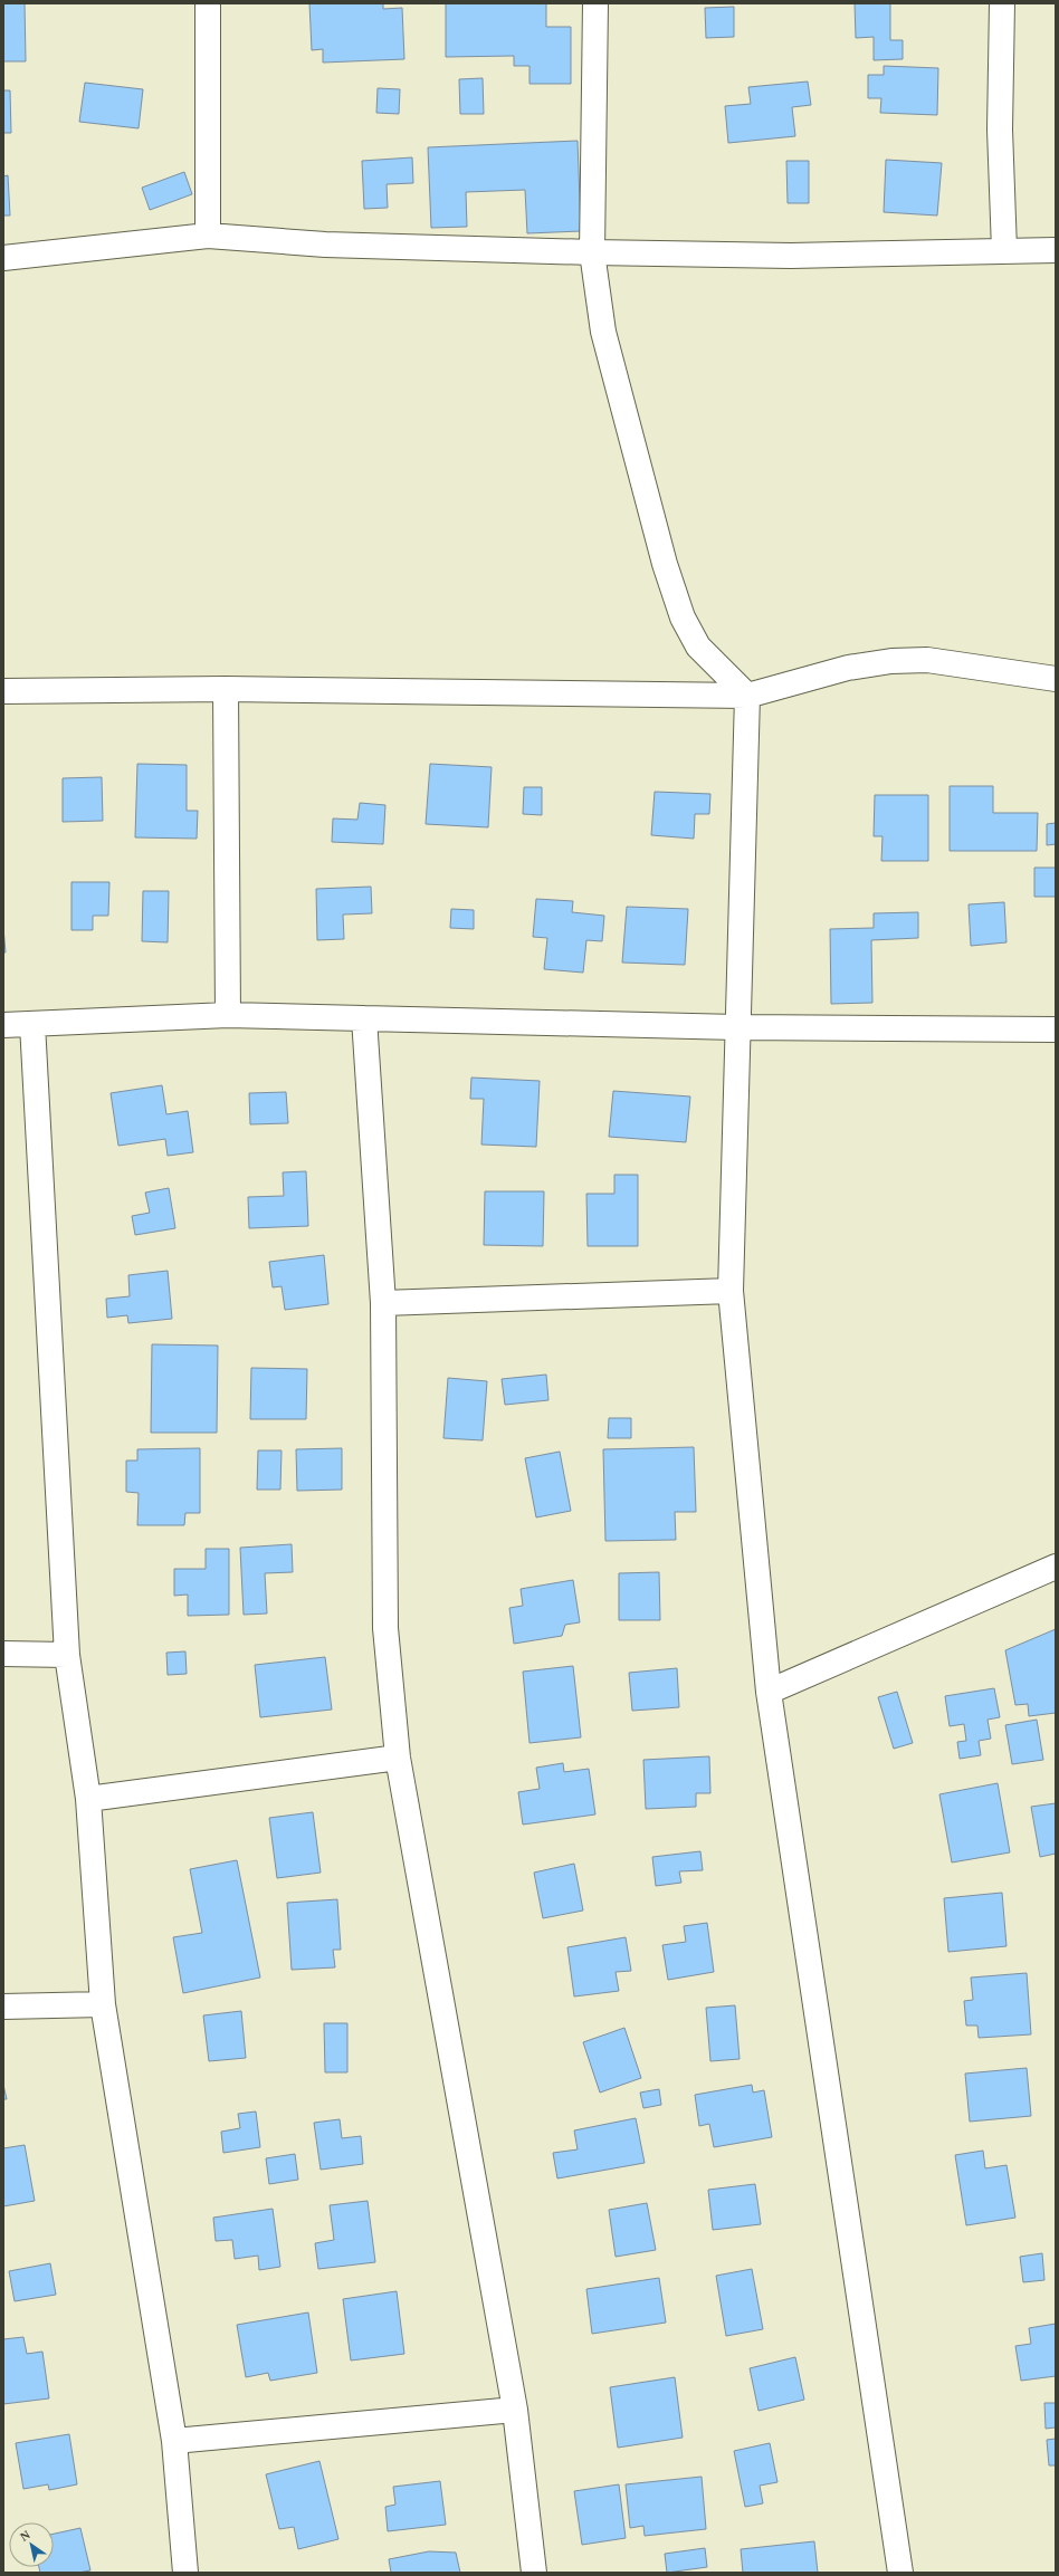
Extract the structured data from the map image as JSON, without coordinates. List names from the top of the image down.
{
  "north": "top left"
}
